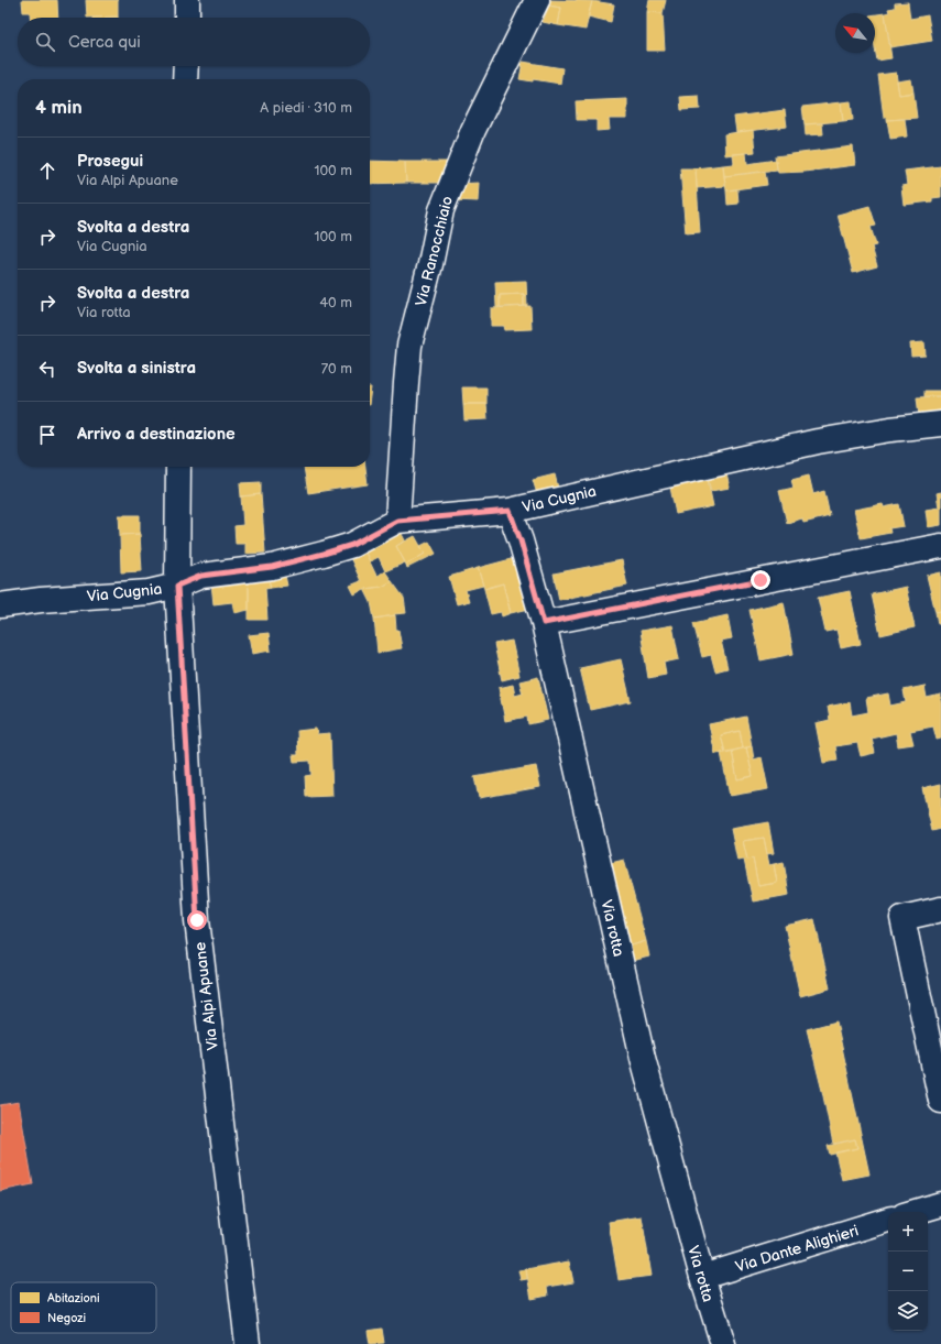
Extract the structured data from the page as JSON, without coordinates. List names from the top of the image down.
{
  "streets": {
    "street": [
      "Via Ranocchiaio",
      "Via Cugnia",
      "Via rotta",
      "Via Alpi Apuane",
      "Via Dante Alighieri"
    ]
  },
  "crossings": [
    ["Via Ranocchiaio", "Via Cugnia"],
    ["Via Cugnia", "Via rotta"],
    ["Via Cugnia", "Via Alpi Apuane"],
    ["Via rotta", "Via Dante Alighieri"]
  ],
  "legend": ["Abitazioni", "Negozi"],
  "north": "top left",
  "page": {
    "search": "Cerca qui",
    "heading": ["4 min", "A piedi · 310 m"],
    "list": [
      ["Prosegui", "Via Alpi Apuane", "100 m"],
      ["Svolta a destra", "Via Cugnia", "100 m"],
      ["Svolta a destra", "Via rotta", "40 m"],
      ["Svolta a sinistra", "70 m"],
      "Arrivo a destinazione"
    ],
    "map_buttons": ["+", "−"]
  }
}
